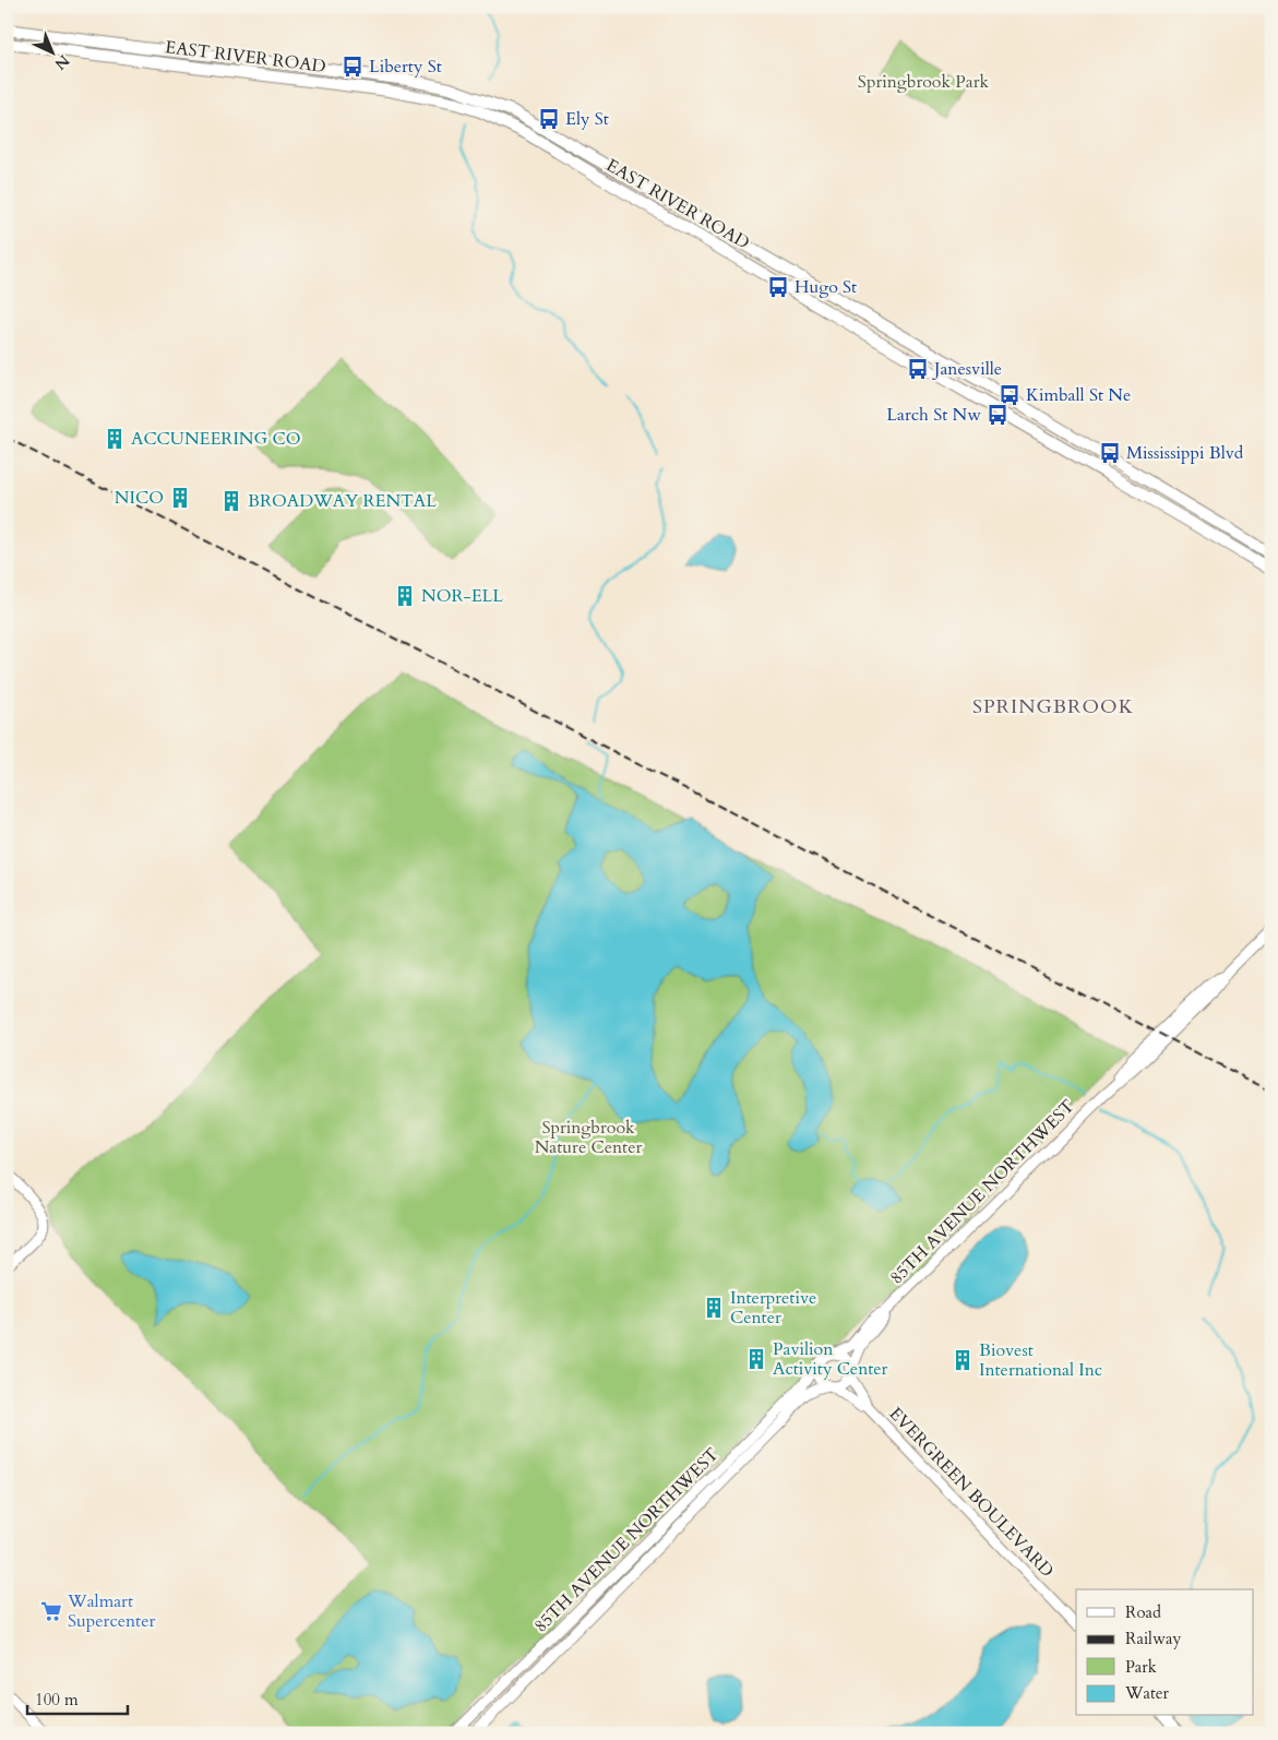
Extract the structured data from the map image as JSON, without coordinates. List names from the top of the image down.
{
  "streets": {
    "main road": ["EAST RIVER ROAD"],
    "street": ["85TH AVENUE NORTHWEST", "EVERGREEN BOULEVARD"]
  },
  "crossings": [
    ["85TH AVENUE NORTHWEST", "EVERGREEN BOULEVARD"]
  ],
  "districts": ["SPRINGBROOK"],
  "parks": ["Springbrook Park", "Springbrook Nature Center"],
  "places": {
    "bus stop": [
      "Liberty St",
      "Ely St",
      "Hugo St",
      "Janesville",
      "Kimball St Ne",
      "Larch St Nw",
      "Mississippi Blvd"
    ],
    "building": [
      "ACCUNEERING CO",
      "NICO",
      "BROADWAY RENTAL",
      "NOR-ELL",
      "Interpretive Center",
      "Pavilion Activity Center",
      "Biovest International Inc"
    ],
    "supermarket": ["Walmart Supercenter"]
  },
  "legend": [
    "Road",
    "Railway",
    "Park",
    "Water"
  ],
  "scale_bar": "100 m",
  "north": "bottom right"
}
